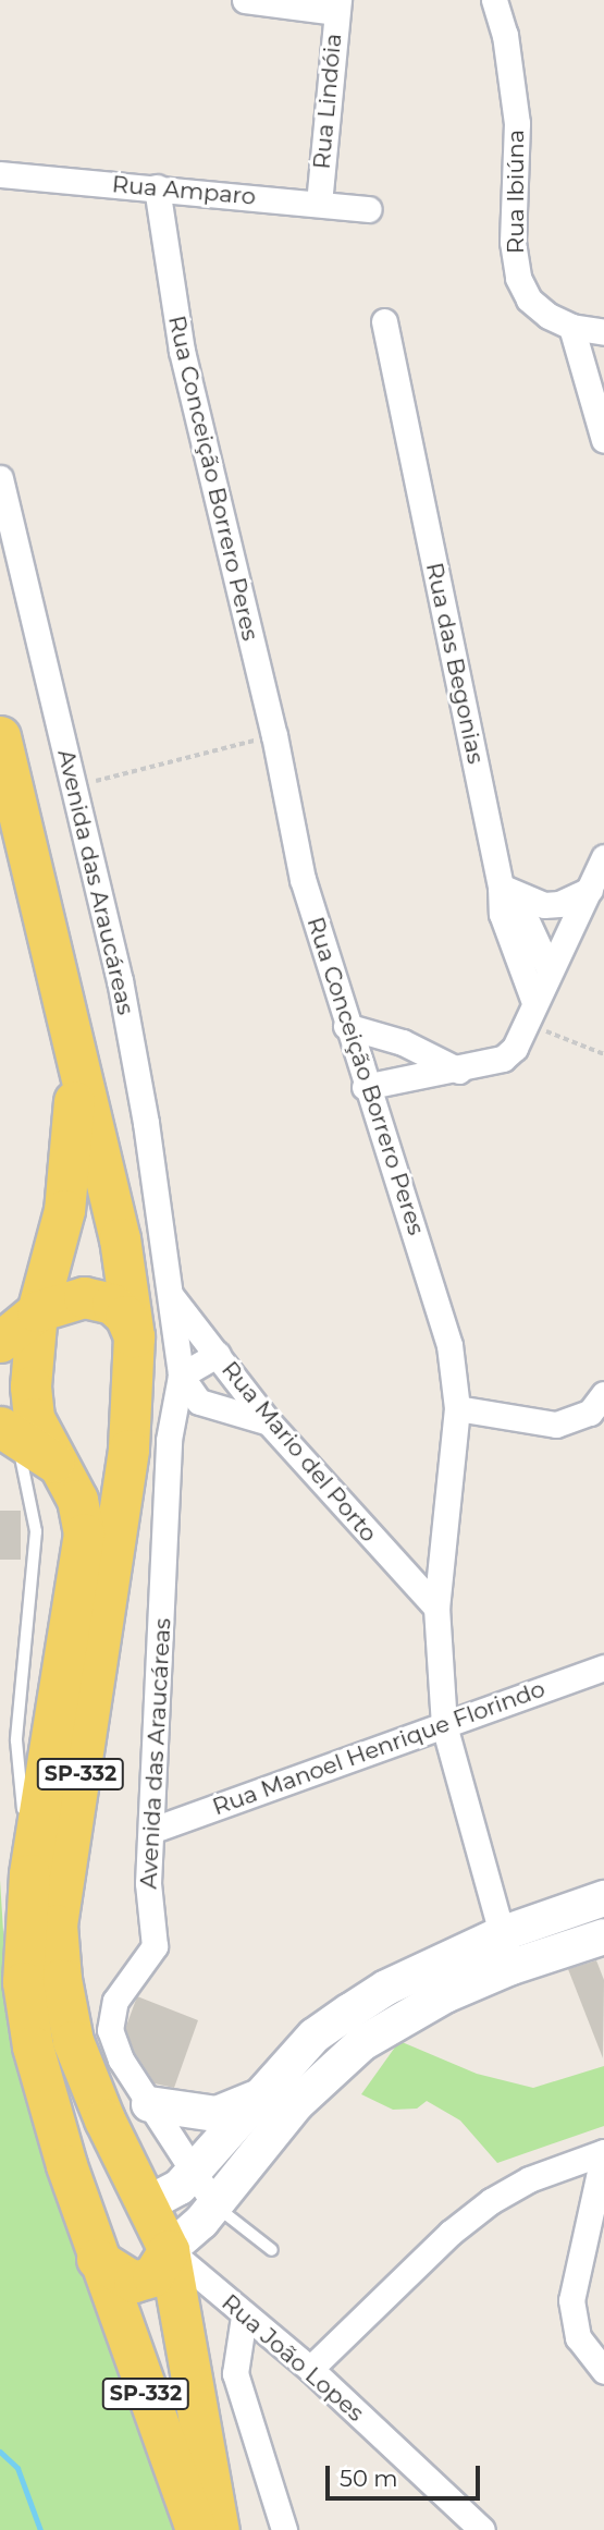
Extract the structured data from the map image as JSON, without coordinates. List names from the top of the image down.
{
  "streets": {
    "main road": ["SP-332"],
    "street": [
      "Rua Lindóia",
      "Rua Amparo",
      "Rua Ibiúna",
      "Rua Conceição Borrero Peres",
      "Rua das Begonias",
      "Avenida das Araucáreas",
      "Rua Mario del Porto",
      "Rua Manoel Henrique Florindo",
      "Rua João Lopes"
    ]
  },
  "crossings": [
    ["Rua Lindóia", "Rua Amparo"],
    ["Rua Amparo", "Rua Conceição Borrero Peres"],
    ["Rua Conceição Borrero Peres", "Rua Mario del Porto"],
    ["Rua Conceição Borrero Peres", "Rua Manoel Henrique Florindo"],
    ["Avenida das Araucáreas", "Rua Mario del Porto"],
    ["Avenida das Araucáreas", "Rua Manoel Henrique Florindo"],
    ["SP-332", "Rua João Lopes"]
  ],
  "scale_bar": "50 m"
}
